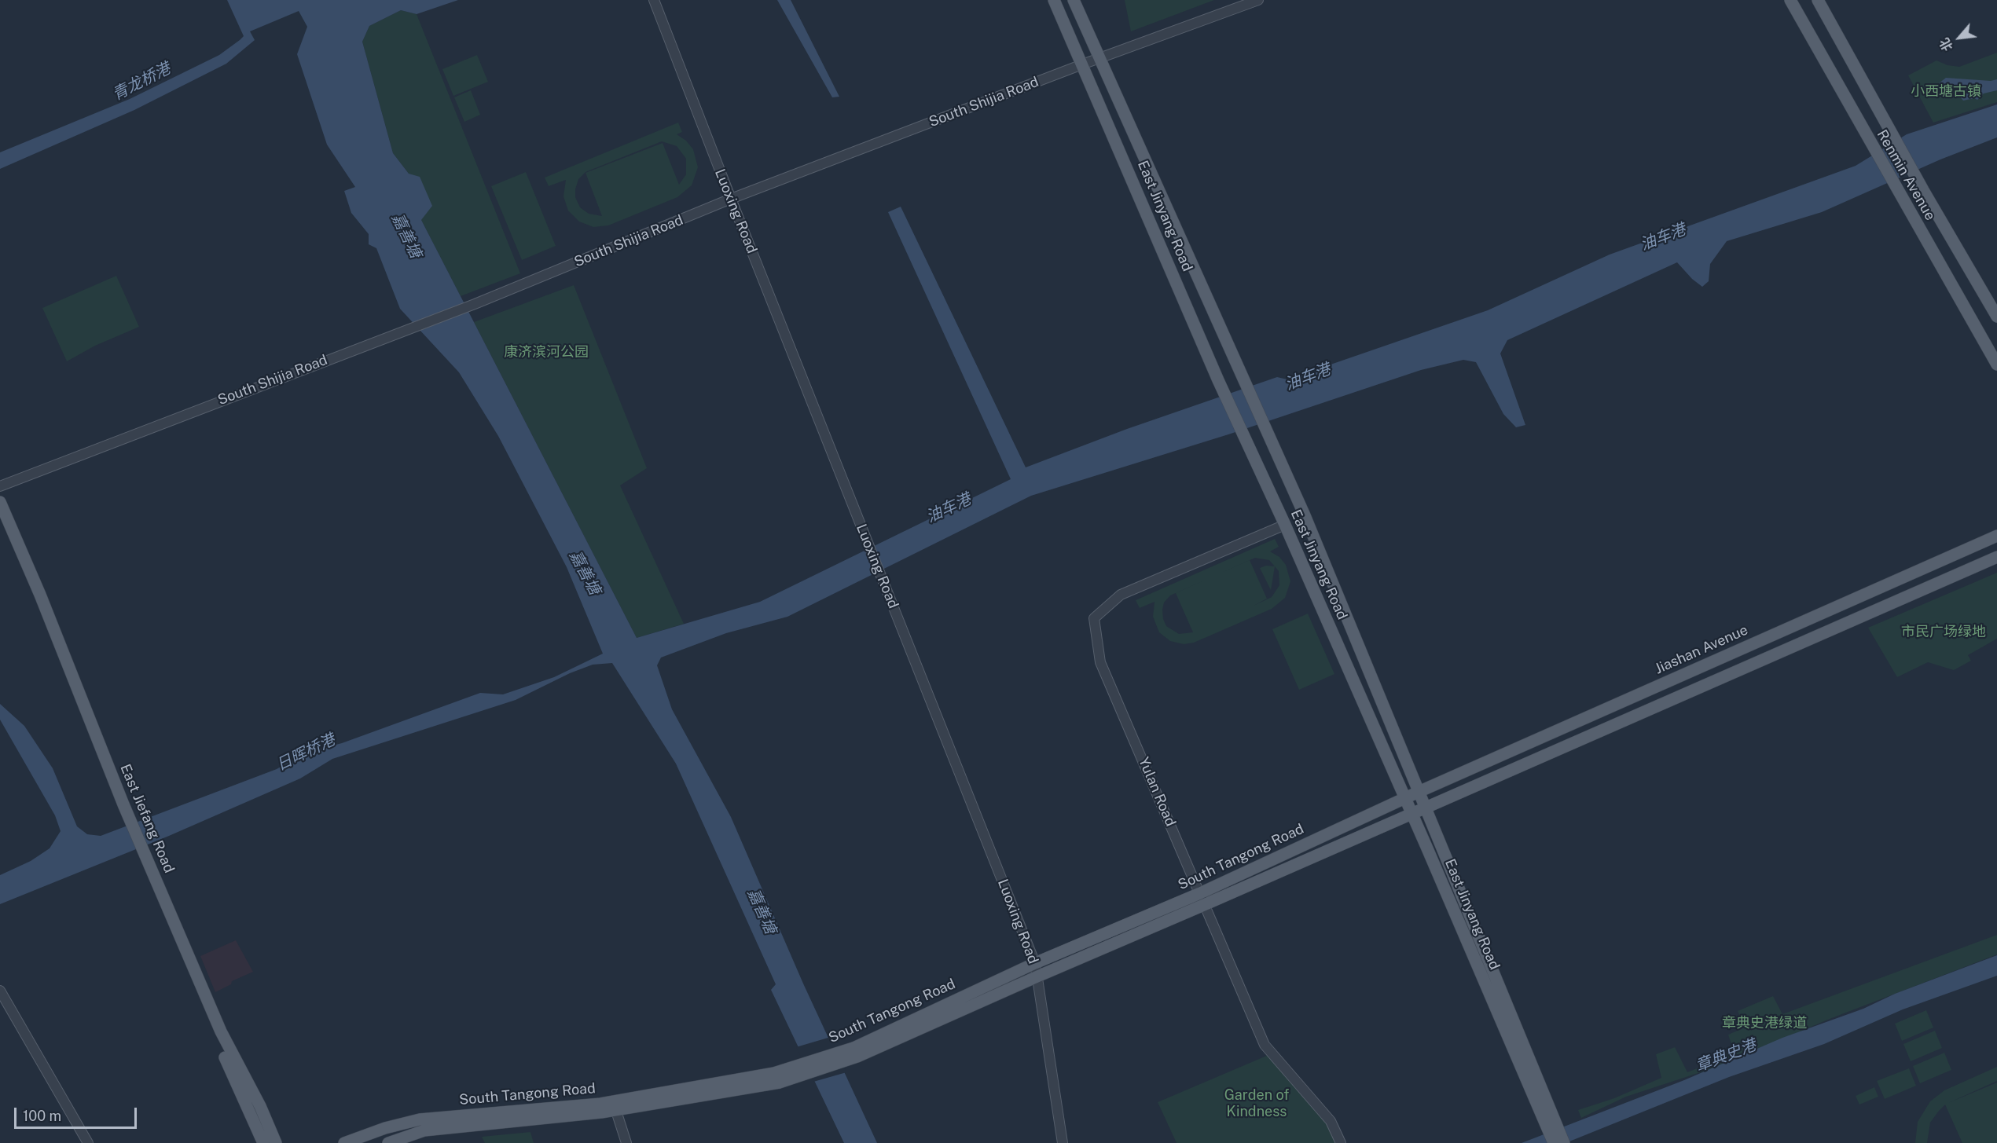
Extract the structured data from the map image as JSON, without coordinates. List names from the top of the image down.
{
  "streets": {
    "main road": [
      "Renmin Avenue",
      "East Jinyang Road",
      "Jiashan Avenue",
      "East Jiefang Road",
      "South Tangong Road"
    ],
    "street": ["South Shijia Road", "Luoxing Road", "Yulan Road"]
  },
  "crossings": [
    ["South Shijia Road", "Luoxing Road"],
    ["South Shijia Road", "East Jinyang Road"],
    ["Luoxing Road", "South Tangong Road"],
    ["East Jinyang Road", "Jiashan Avenue"],
    ["East Jinyang Road", "Yulan Road"],
    ["East Jinyang Road", "South Tangong Road"],
    ["Jiashan Avenue", "South Tangong Road"],
    ["Yulan Road", "South Tangong Road"]
  ],
  "water": [
    "青龙桥港",
    "嘉善塘",
    "油车港",
    "日晖桥港",
    "章典史港"
  ],
  "parks": [
    "小西塘古镇",
    "康济滨河公园",
    "市民广场绿地",
    "章典史港绿道",
    "Garden of Kindness"
  ],
  "scale_bar": "100 m",
  "north": "bottom left"
}
